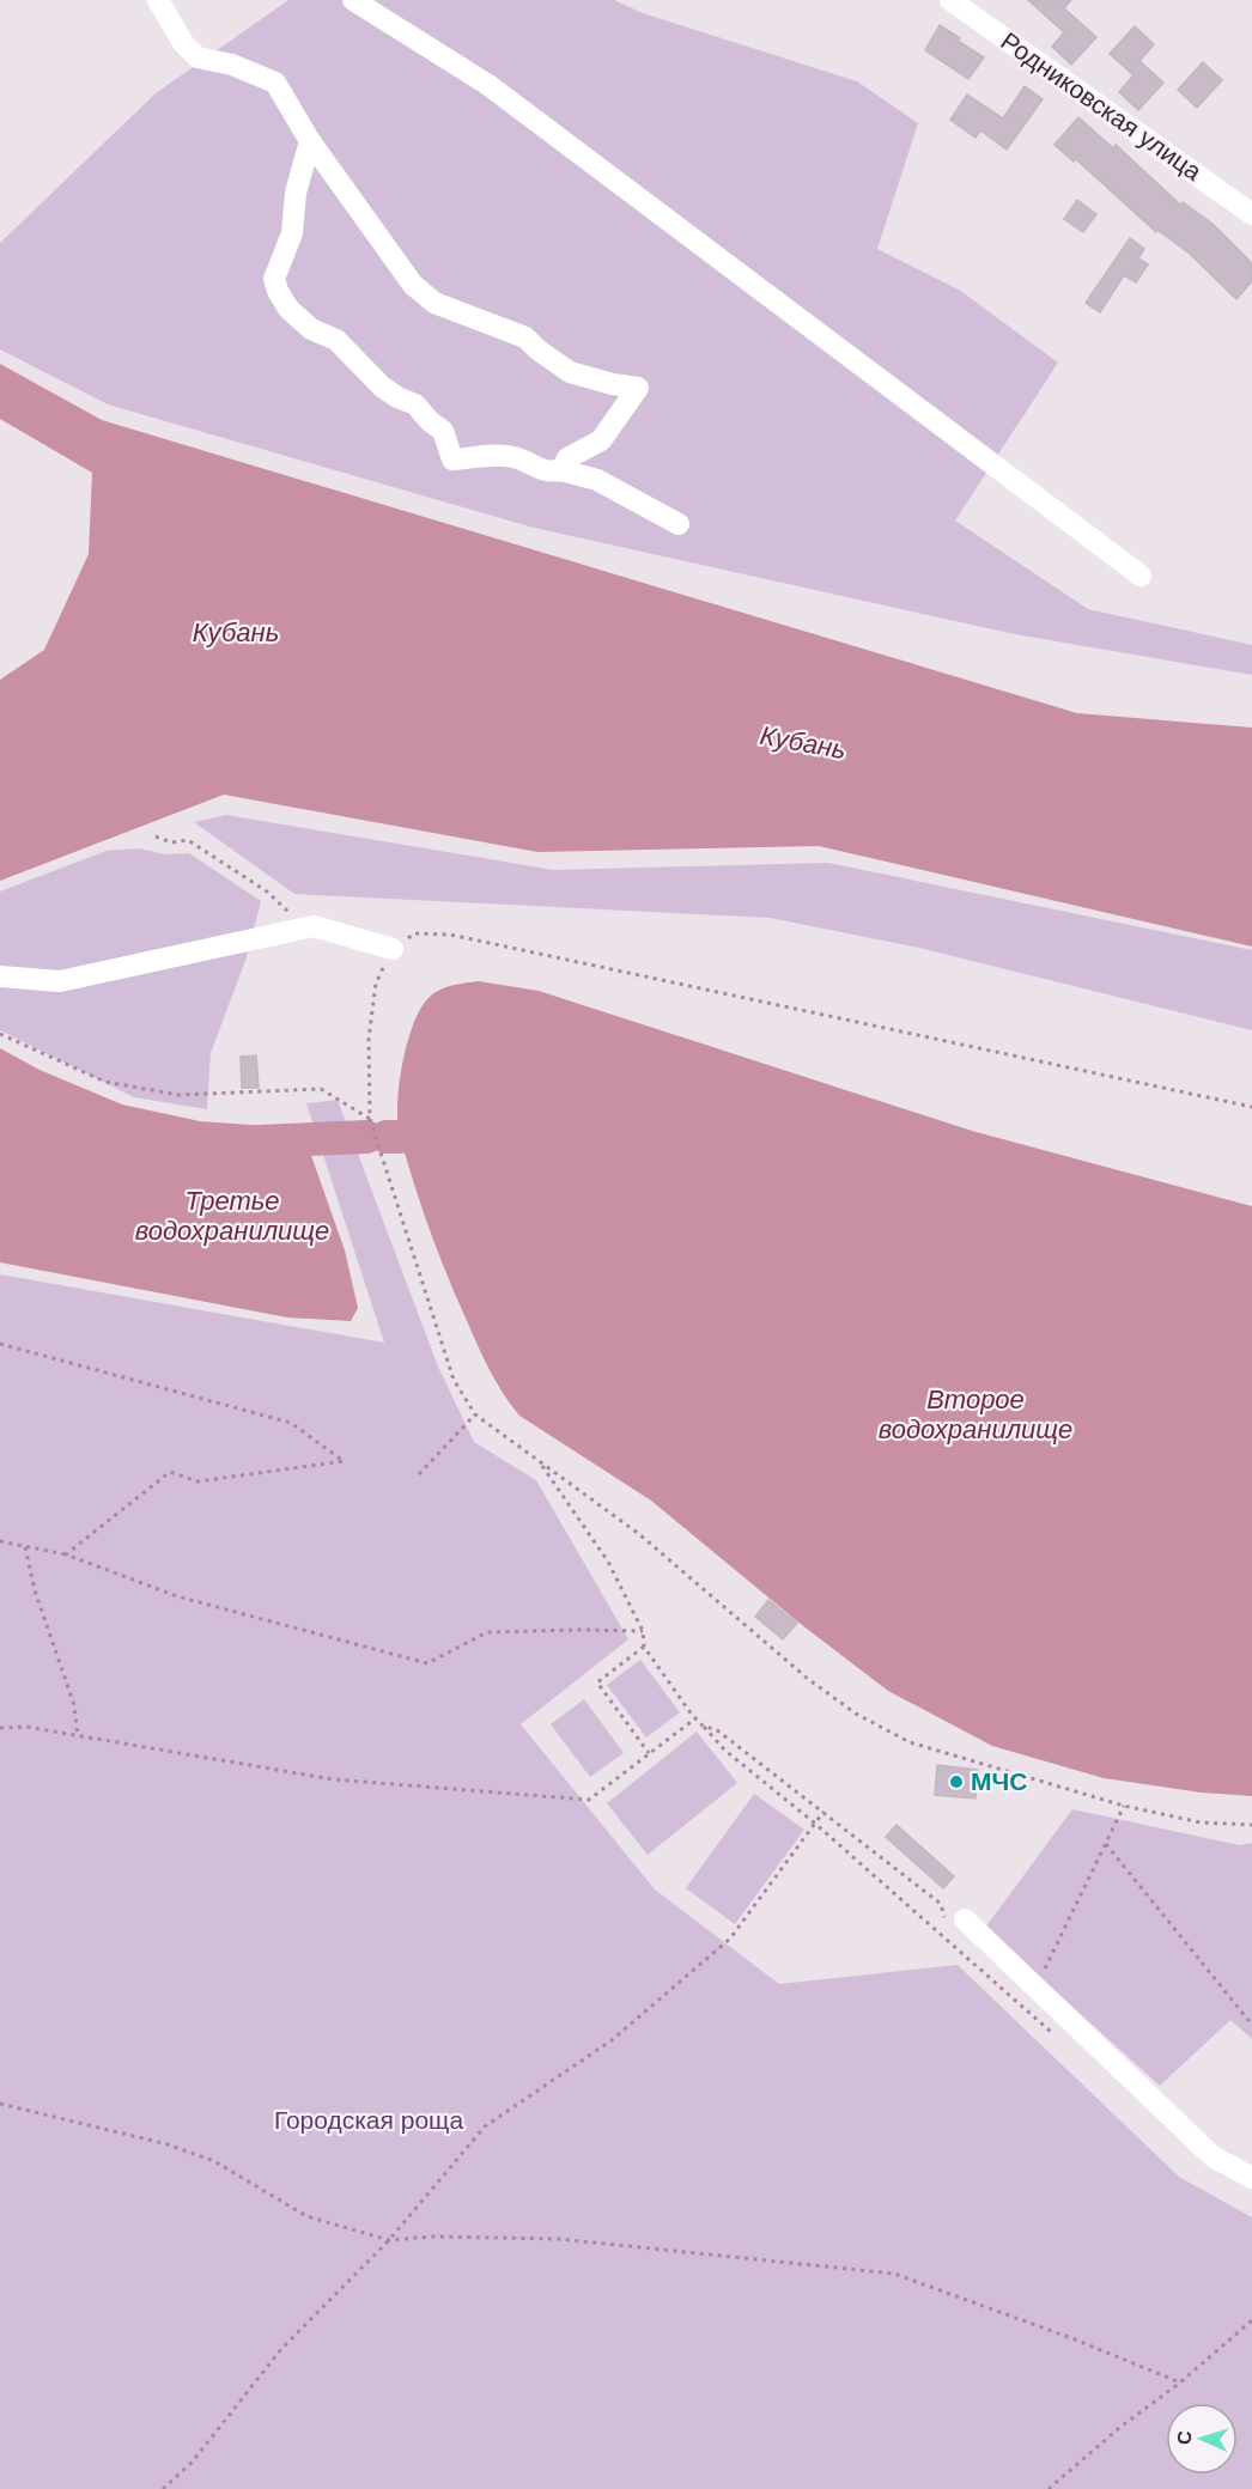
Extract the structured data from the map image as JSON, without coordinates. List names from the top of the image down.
{
  "streets": {
    "street": ["Родниковская улица"]
  },
  "water": ["Кубань", "Третье водохранилище", "Второе водохранилище"],
  "parks": ["Городская роща"],
  "places": ["МЧС"],
  "north": "left"
}
